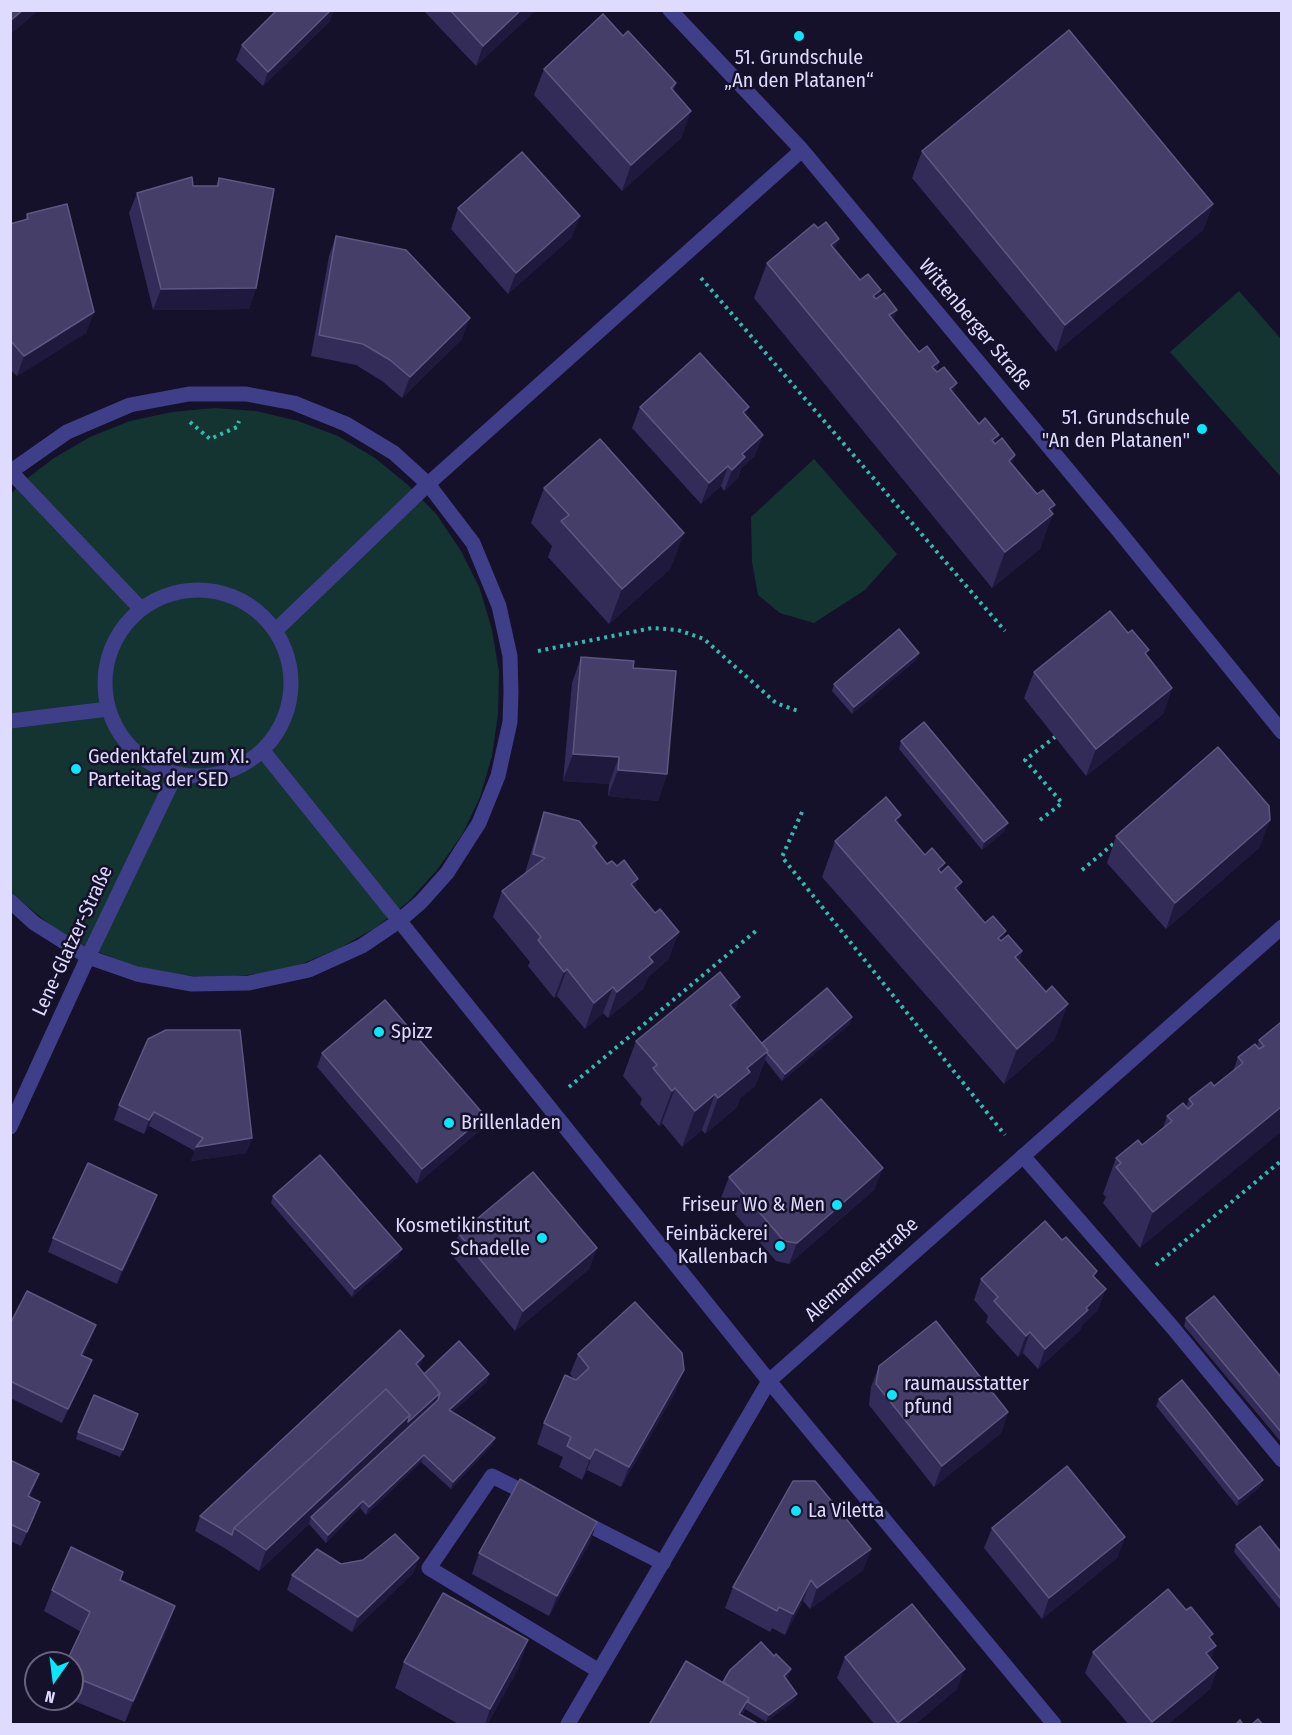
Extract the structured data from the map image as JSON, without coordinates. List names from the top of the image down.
{
  "streets": {
    "street": ["Wittenberger Straße", "Lene-Glatzer-Straße", "Alemannenstraße"]
  },
  "places": [
    "51. Grundschule „An den Platanen“",
    "51. Grundschule \"An den Platanen\"",
    "Gedenktafel zum XI. Parteitag der SED",
    "Spizz",
    "Brillenladen",
    "Friseur Wo & Men",
    "Kosmetikinstitut Schadelle",
    "Feinbäckerei Kallenbach",
    "raumausstatter pfund",
    "La Viletta"
  ],
  "north": "bottom"
}
